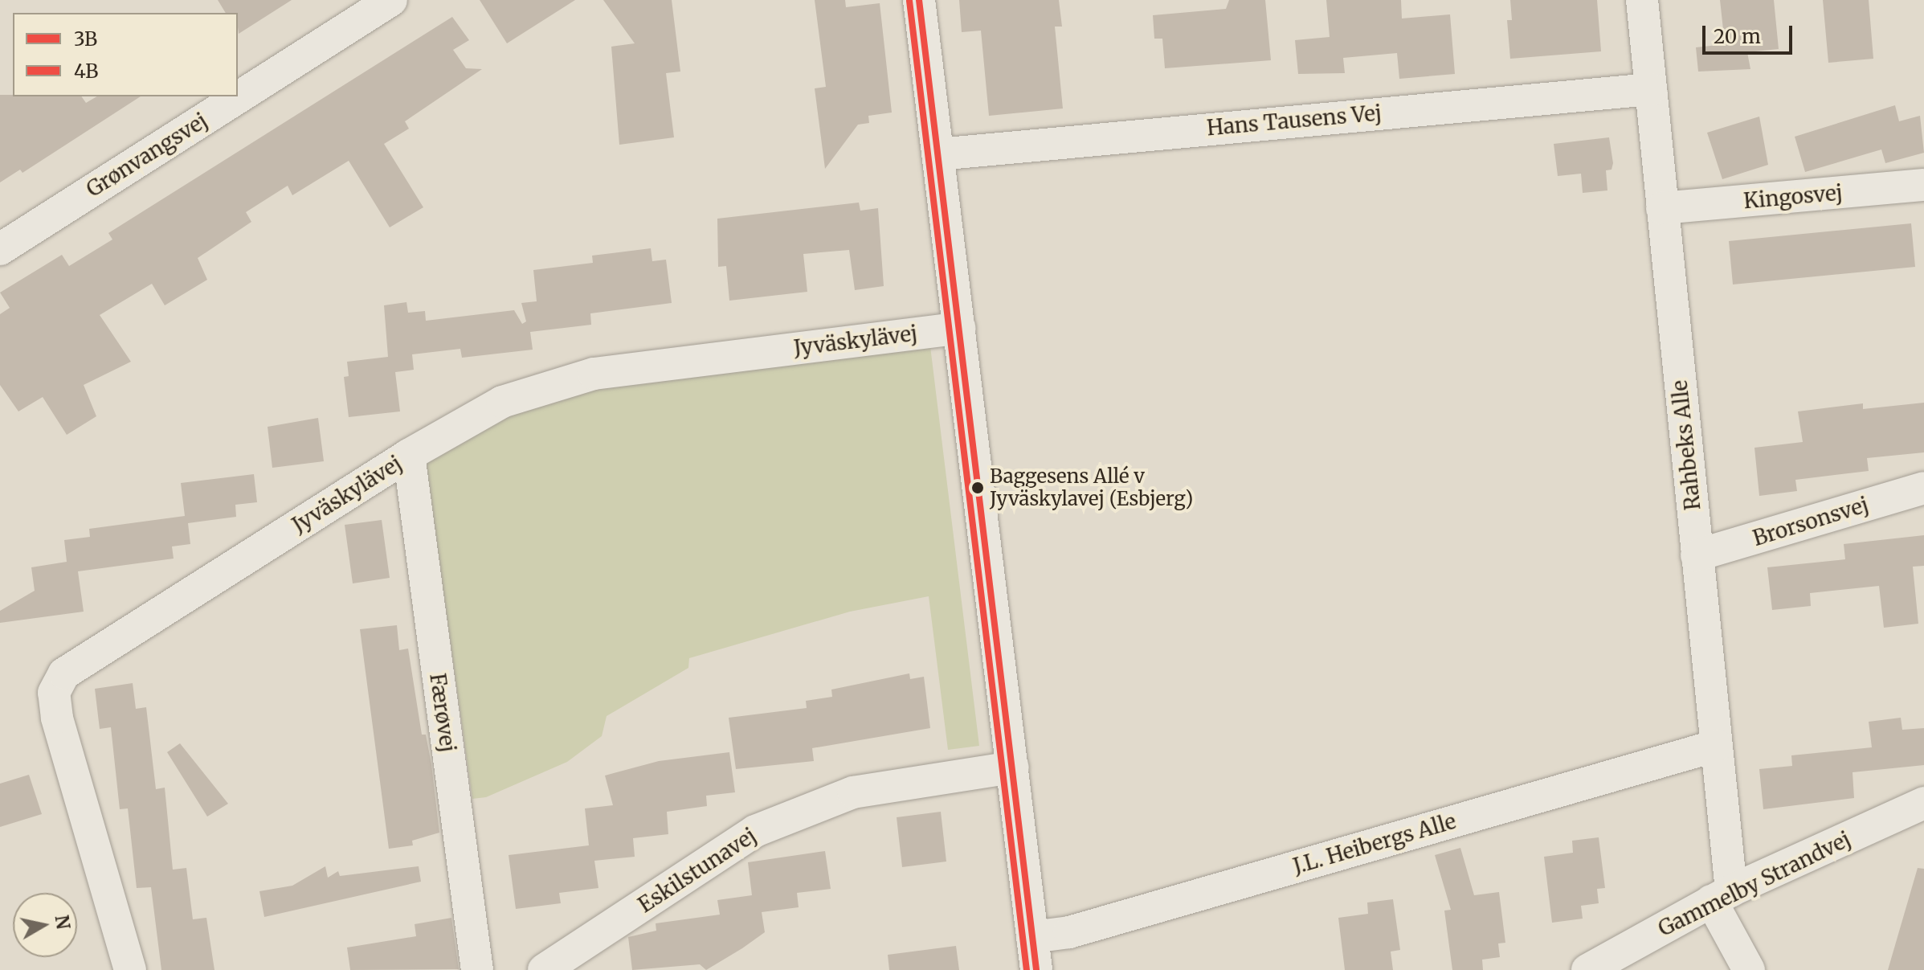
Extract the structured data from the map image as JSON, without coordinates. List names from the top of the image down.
{
  "streets": {
    "street": [
      "Hans Tausens Vej",
      "Grønvangsvej",
      "Kingosvej",
      "Jyväskylävej",
      "Rahbeks Alle",
      "Brorsonsvej",
      "Færøvej",
      "J.L. Heibergs Alle",
      "Eskilstunavej",
      "Gammelby Strandvej"
    ]
  },
  "crossings": [
    ["Hans Tausens Vej", "Rahbeks Alle"],
    ["Kingosvej", "Rahbeks Alle"],
    ["Jyväskylävej", "Færøvej"],
    ["Rahbeks Alle", "Brorsonsvej"],
    ["Rahbeks Alle", "J.L. Heibergs Alle"],
    ["Rahbeks Alle", "Gammelby Strandvej"]
  ],
  "places": ["Baggesens Allé v Jyväskylavej (Esbjerg)"],
  "lines": ["transit line 3B", "transit line 4B"],
  "legend": ["3B", "4B"],
  "scale_bar": "20 m",
  "north": "right"
}
